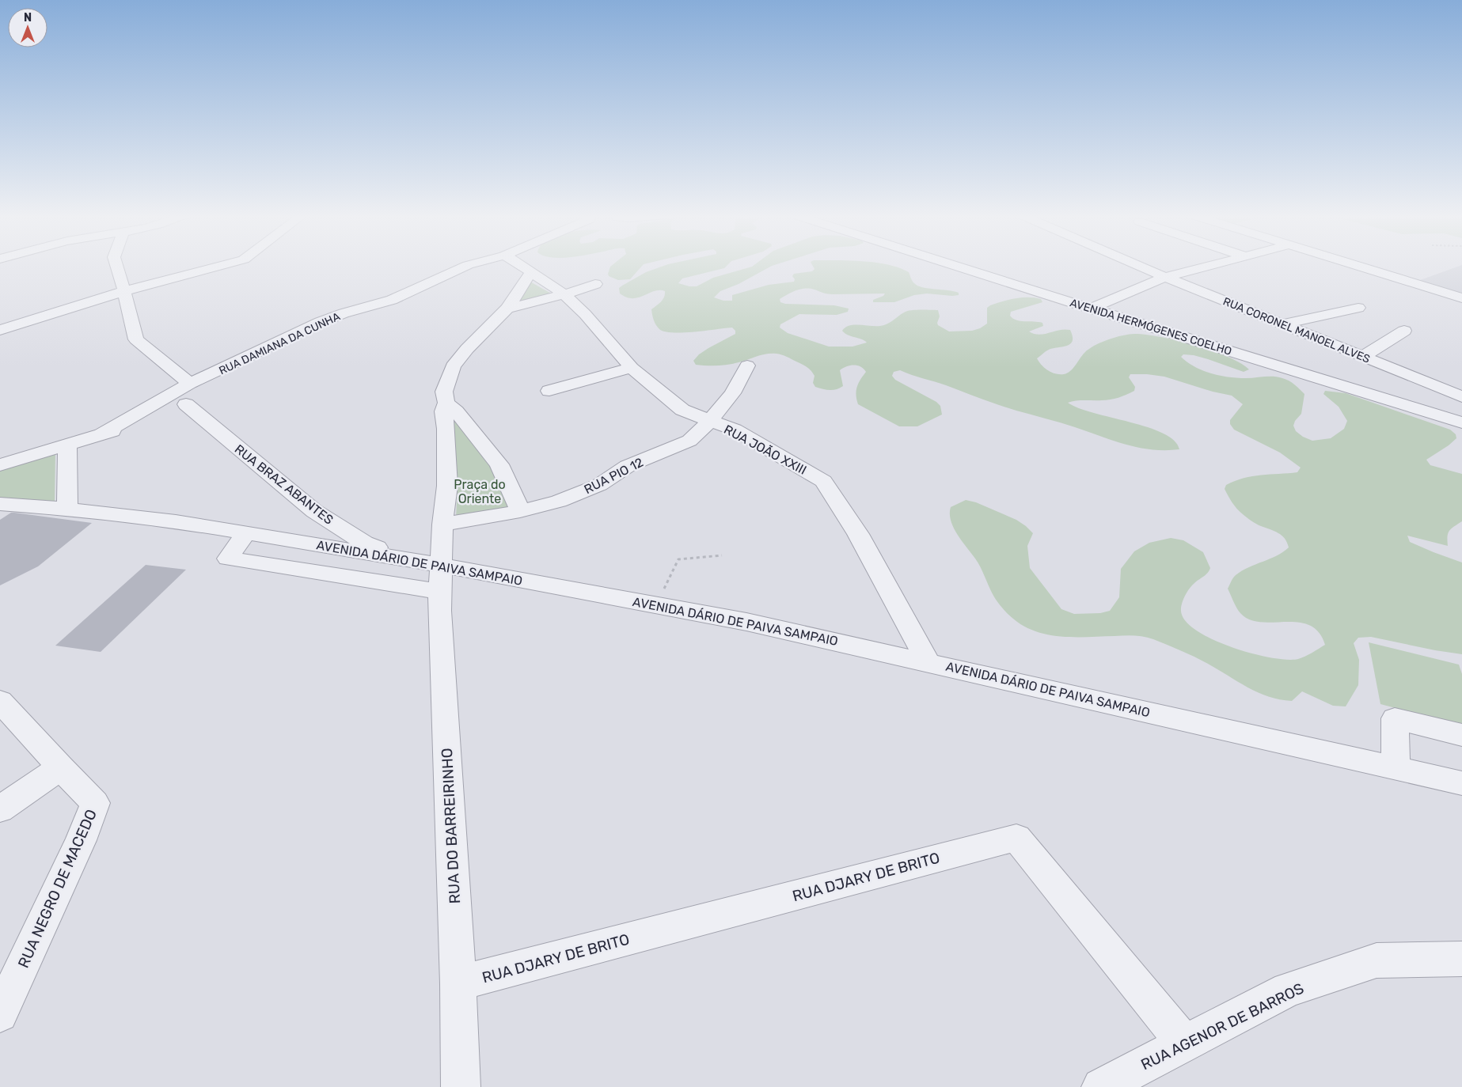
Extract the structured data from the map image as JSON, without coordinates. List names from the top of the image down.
{
  "streets": {
    "street": [
      "AVENIDA HERMÓGENES COELHO",
      "RUA CORONEL MANOEL ALVES",
      "RUA DAMIANA DA CUNHA",
      "RUA JOÃO XXIII",
      "RUA PIO 12",
      "RUA BRAZ ABANTES",
      "AVENIDA DÁRIO DE PAIVA SAMPAIO",
      "RUA DO BARREIRINHO",
      "RUA DJARY DE BRITO",
      "RUA NEGRO DE MACEDO",
      "RUA AGENOR DE BARROS"
    ]
  },
  "crossings": [
    ["RUA DAMIANA DA CUNHA", "RUA BRAZ ABANTES"],
    ["RUA JOÃO XXIII", "RUA PIO 12"],
    ["RUA JOÃO XXIII", "AVENIDA DÁRIO DE PAIVA SAMPAIO"],
    ["RUA JOÃO XXIII", "RUA DO BARREIRINHO"],
    ["RUA PIO 12", "RUA DO BARREIRINHO"],
    ["RUA BRAZ ABANTES", "AVENIDA DÁRIO DE PAIVA SAMPAIO"],
    ["AVENIDA DÁRIO DE PAIVA SAMPAIO", "RUA DO BARREIRINHO"],
    ["RUA DO BARREIRINHO", "RUA DJARY DE BRITO"],
    ["RUA DJARY DE BRITO", "RUA AGENOR DE BARROS"]
  ],
  "parks": ["Praça do Oriente"],
  "north": "top"
}
